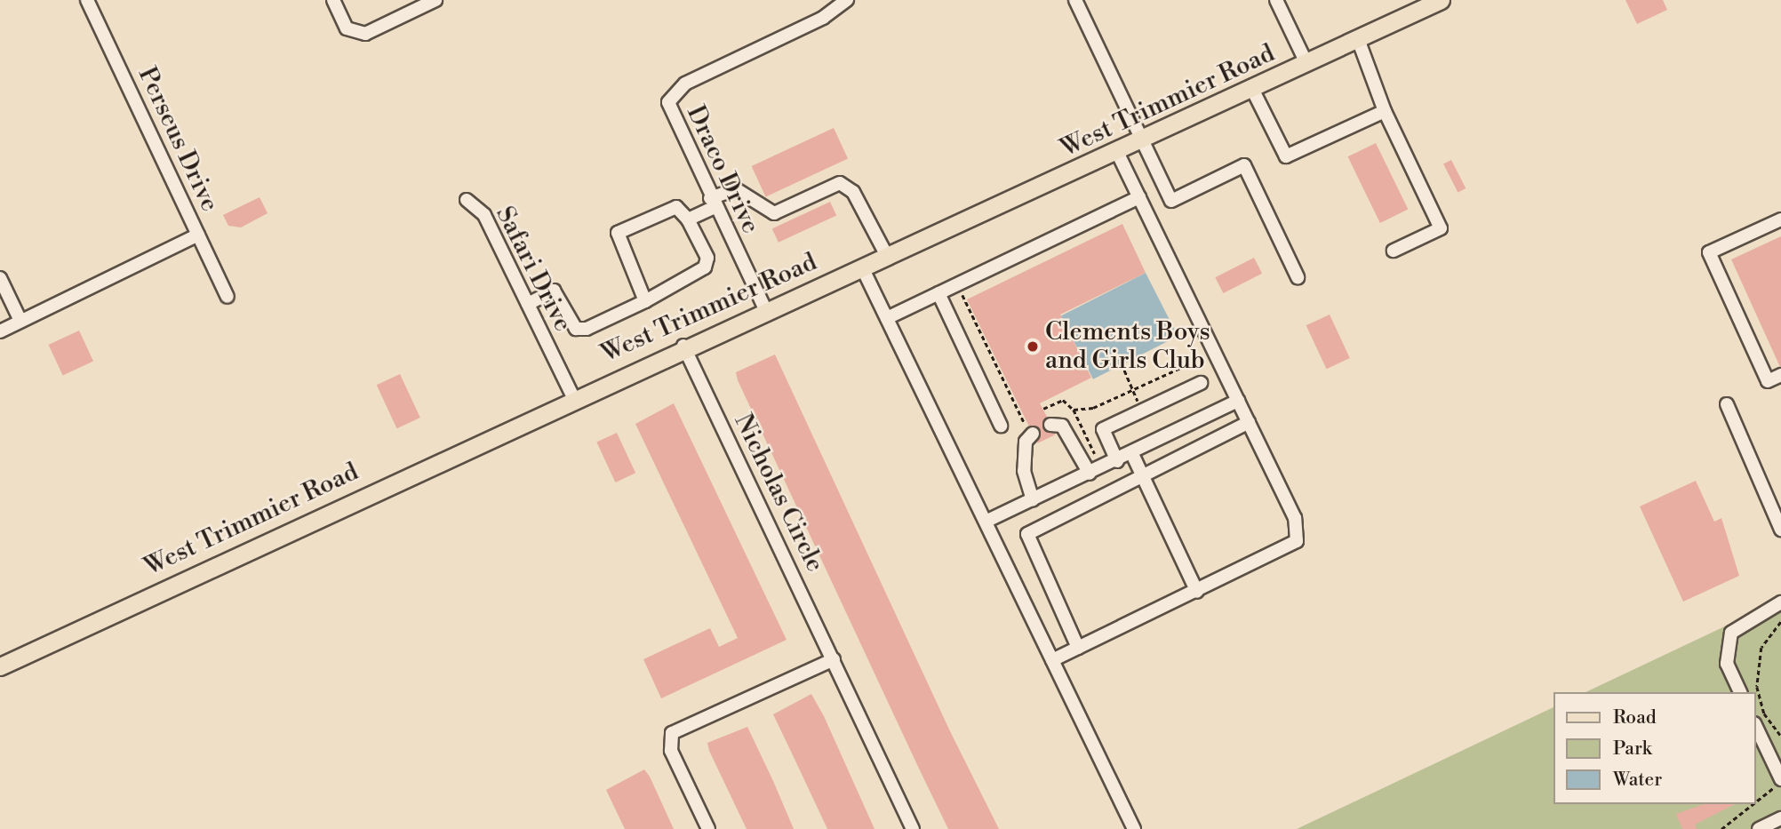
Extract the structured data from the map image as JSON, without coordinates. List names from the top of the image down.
{
  "streets": {
    "main road": ["West Trimmier Road"],
    "street": [
      "Perseus Drive",
      "Draco Drive",
      "Safari Drive",
      "Nicholas Circle"
    ]
  },
  "crossings": [
    ["West Trimmier Road", "Draco Drive"],
    ["West Trimmier Road", "Safari Drive"],
    ["West Trimmier Road", "Nicholas Circle"]
  ],
  "places": ["Clements Boys and Girls Club"],
  "legend": ["Road", "Park", "Water"]
}
